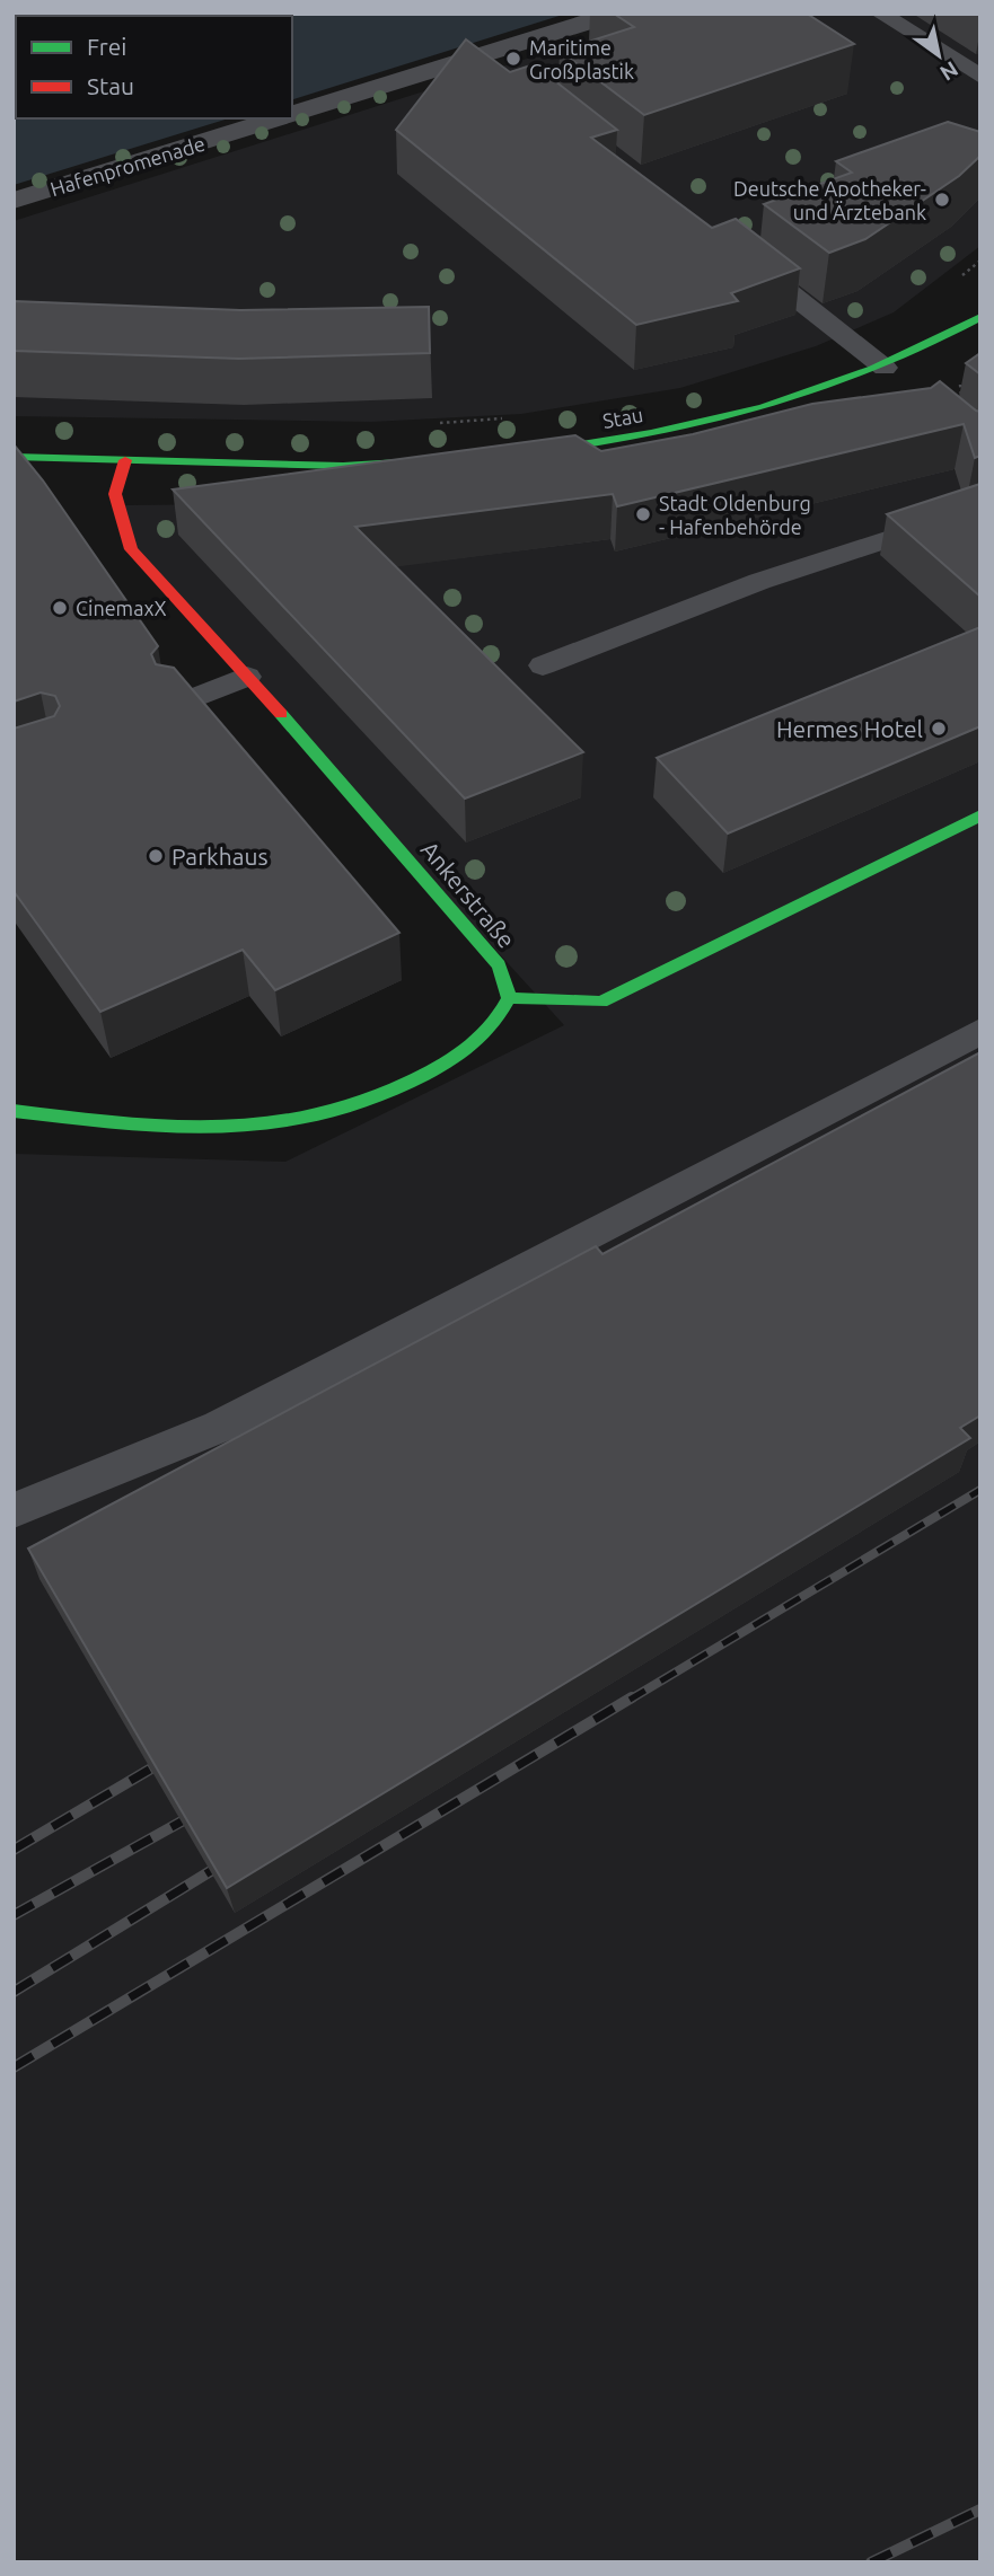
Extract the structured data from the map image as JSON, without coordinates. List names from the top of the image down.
{
  "streets": {
    "street": ["Hafenpromenade", "Stau", "Ankerstraße"]
  },
  "places": [
    "Maritime Großplastik",
    "Deutsche Apotheker- und Ärztebank",
    "Stadt Oldenburg - Hafenbehörde",
    "CinemaxX",
    "Hermes Hotel",
    "Parkhaus"
  ],
  "legend": ["Frei", "Stau"],
  "north": "bottom right"
}
